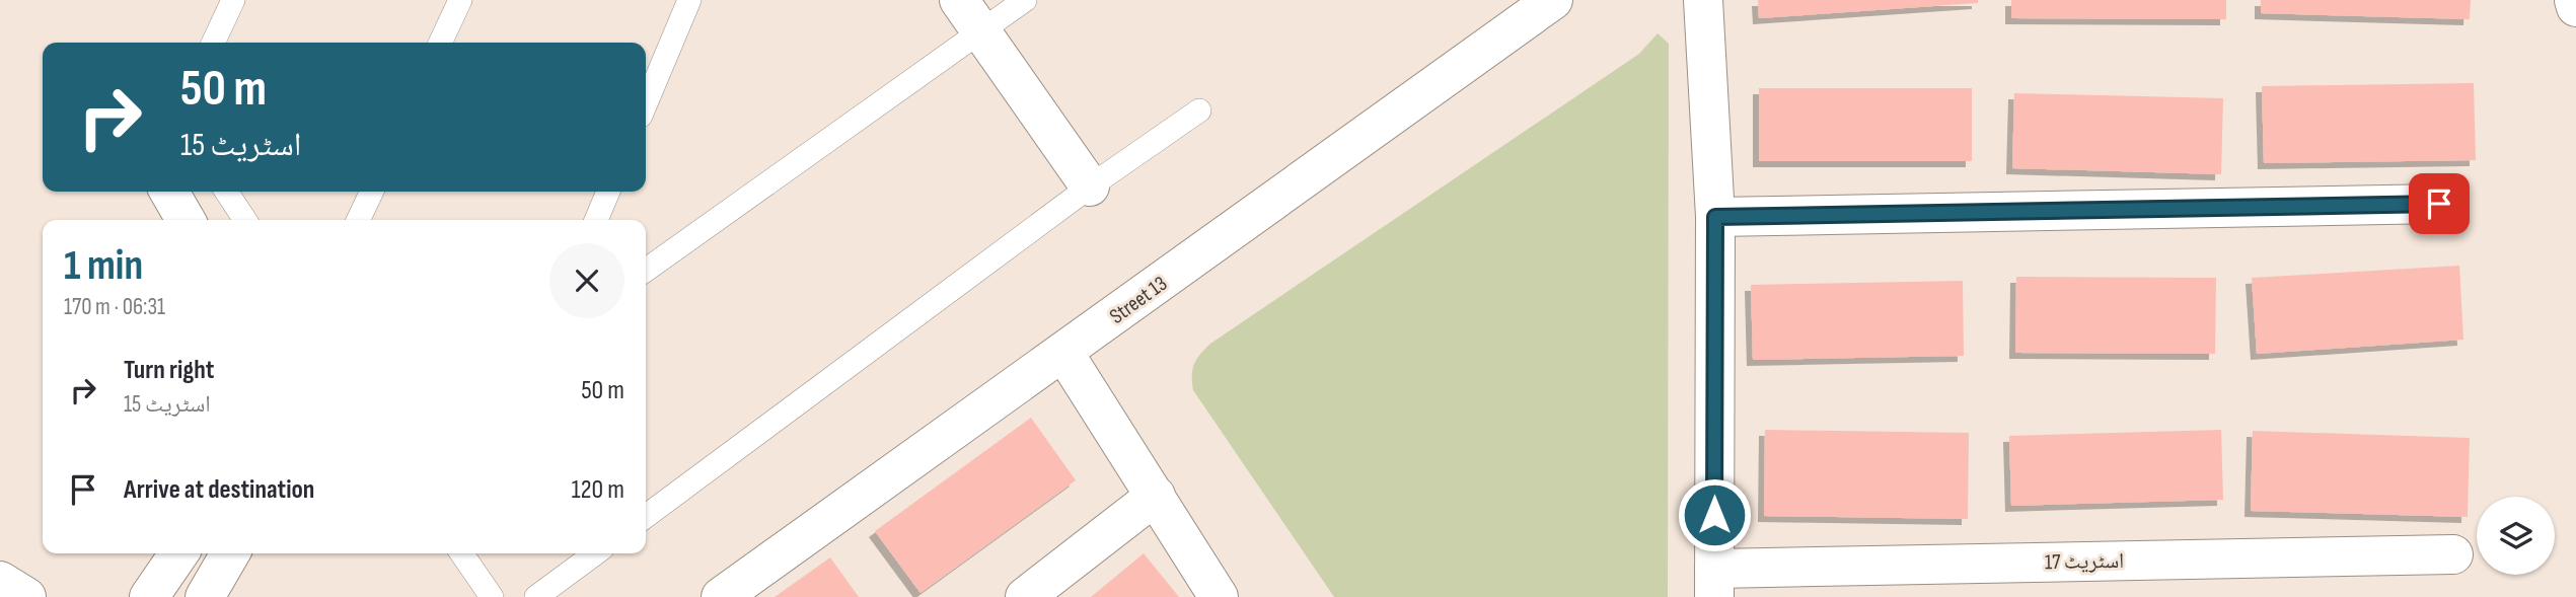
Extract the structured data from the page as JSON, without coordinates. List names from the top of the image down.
{
  "streets": {
    "street": ["Street 13", "اسٹریٹ 17"]
  },
  "page": {
    "turn": ["50 m", "اسٹریٹ 15"],
    "heading": ["1 min", "170 m · 06:31"],
    "list": [
      {
        "name": "Turn right",
        "note": "اسٹریٹ 15",
        "value": "50 m"
      },
      {
        "name": "Arrive at destination",
        "value": "120 m"
      }
    ]
  }
}
